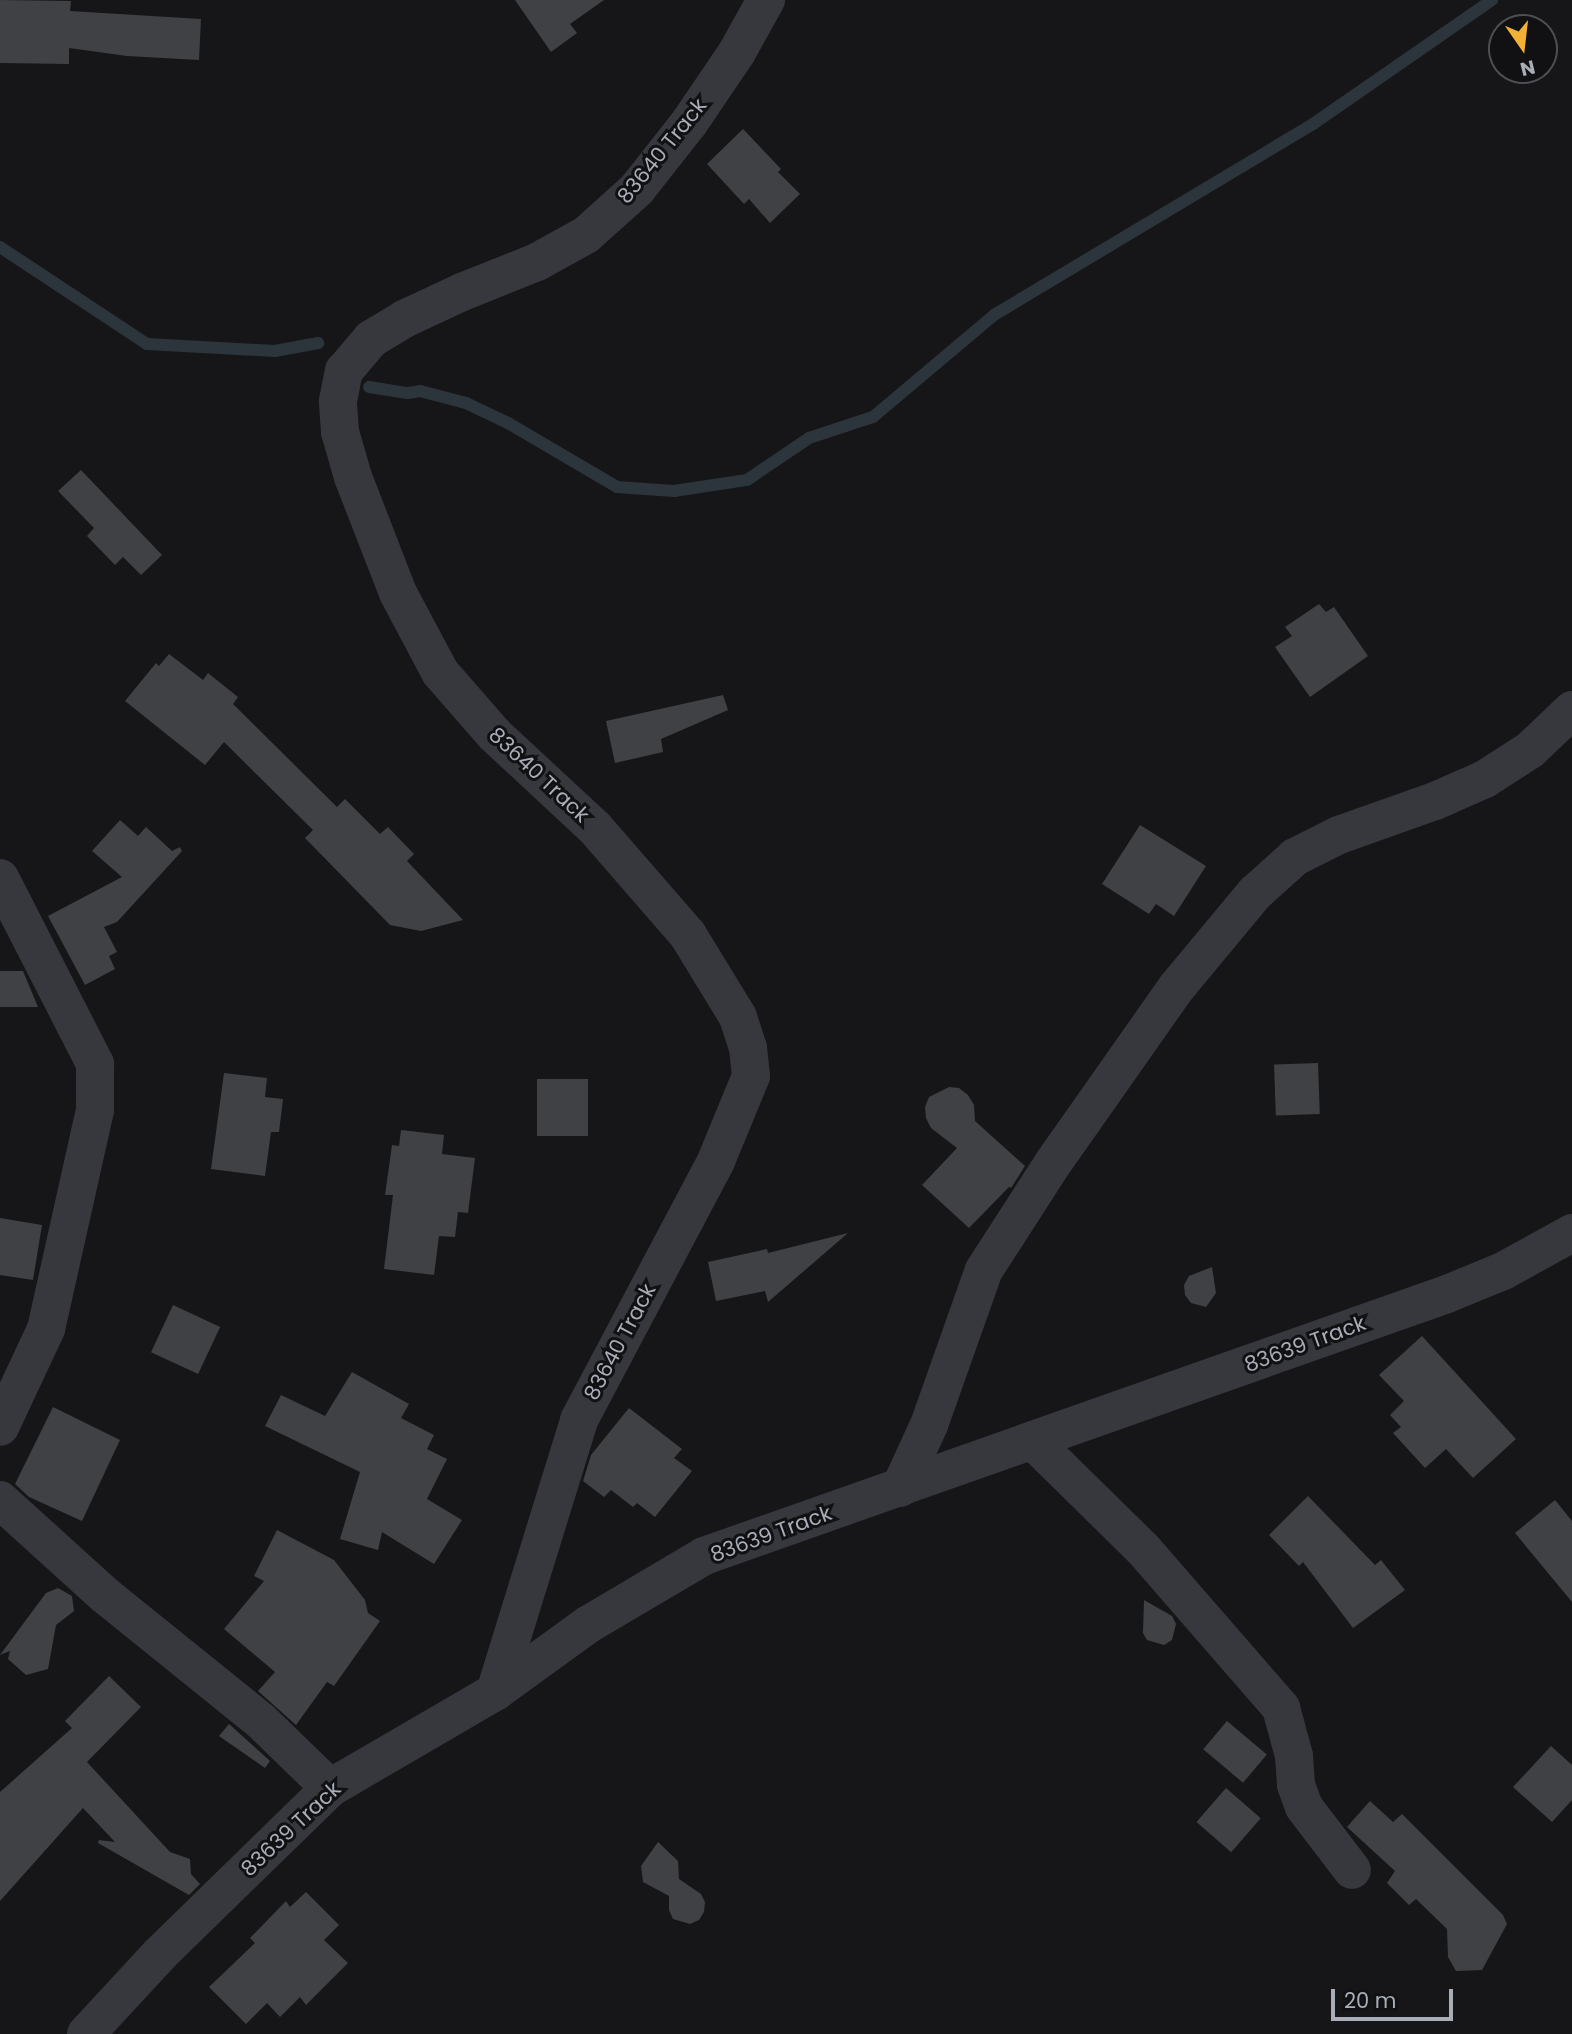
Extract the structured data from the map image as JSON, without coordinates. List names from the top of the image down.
{
  "streets": {
    "street": ["83640 Track", "83639 Track"]
  },
  "crossings": [
    ["83640 Track", "83639 Track"]
  ],
  "scale_bar": "20 m",
  "north": "bottom"
}
